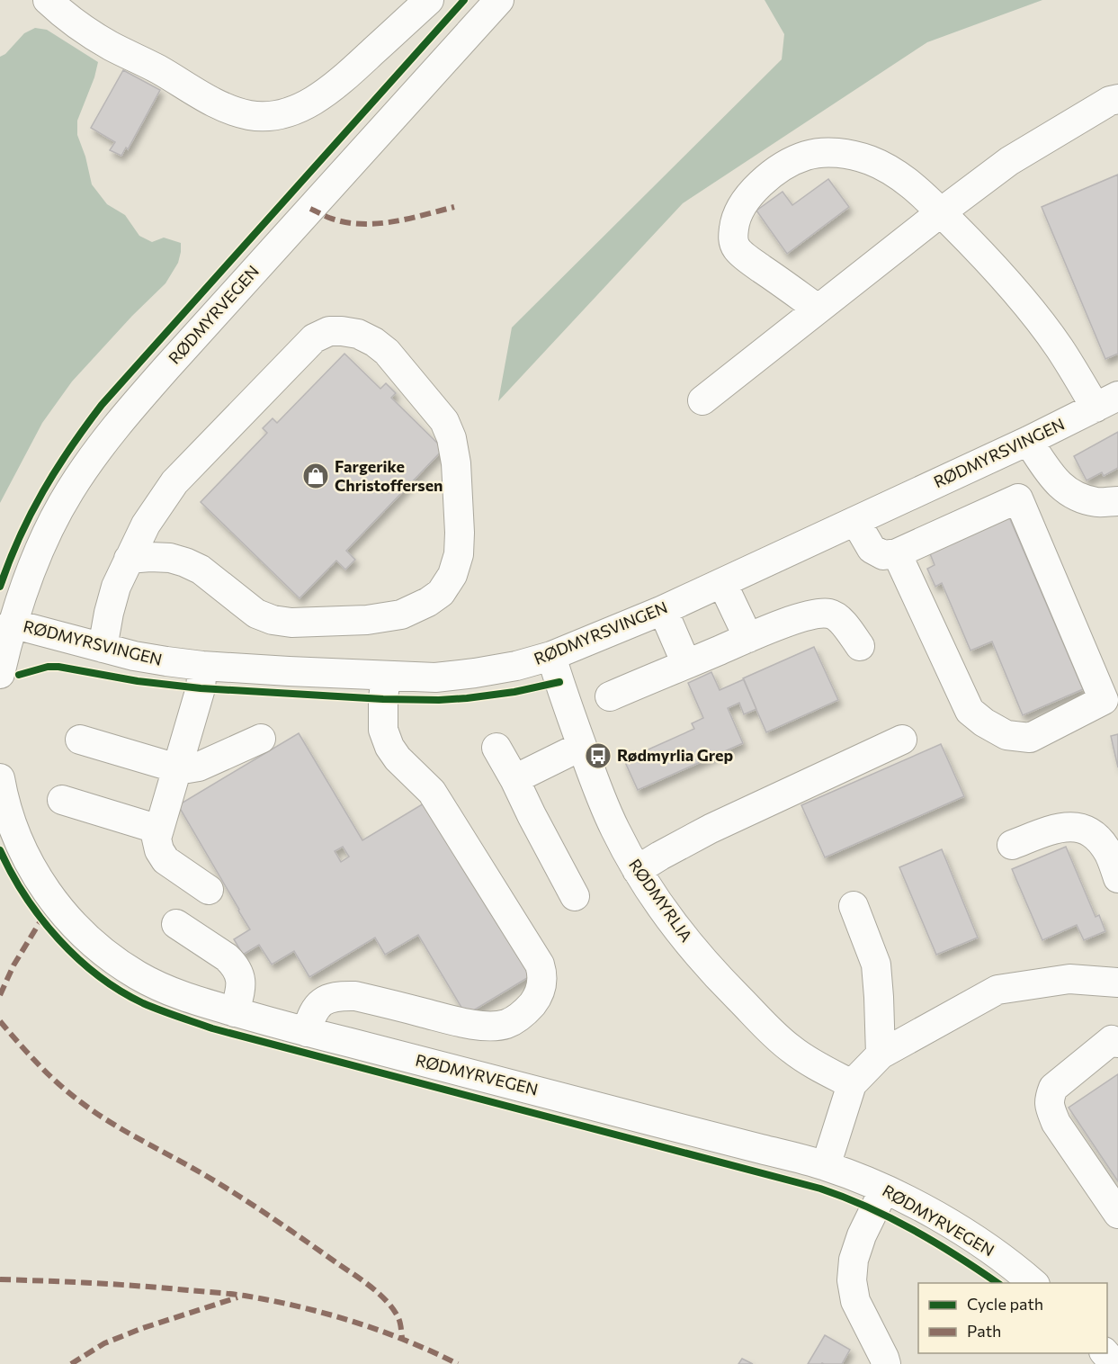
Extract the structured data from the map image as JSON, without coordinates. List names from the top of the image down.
{
  "streets": {
    "street": ["RØDMYRVEGEN", "RØDMYRSVINGEN", "RØDMYRLIA"]
  },
  "crossings": [
    ["RØDMYRVEGEN", "RØDMYRSVINGEN"],
    ["RØDMYRSVINGEN", "RØDMYRLIA"]
  ],
  "places": {
    "shop": ["Fargerike Christoffersen"],
    "bus stop": ["Rødmyrlia Grep"]
  },
  "legend": ["Cycle path", "Path"]
}
